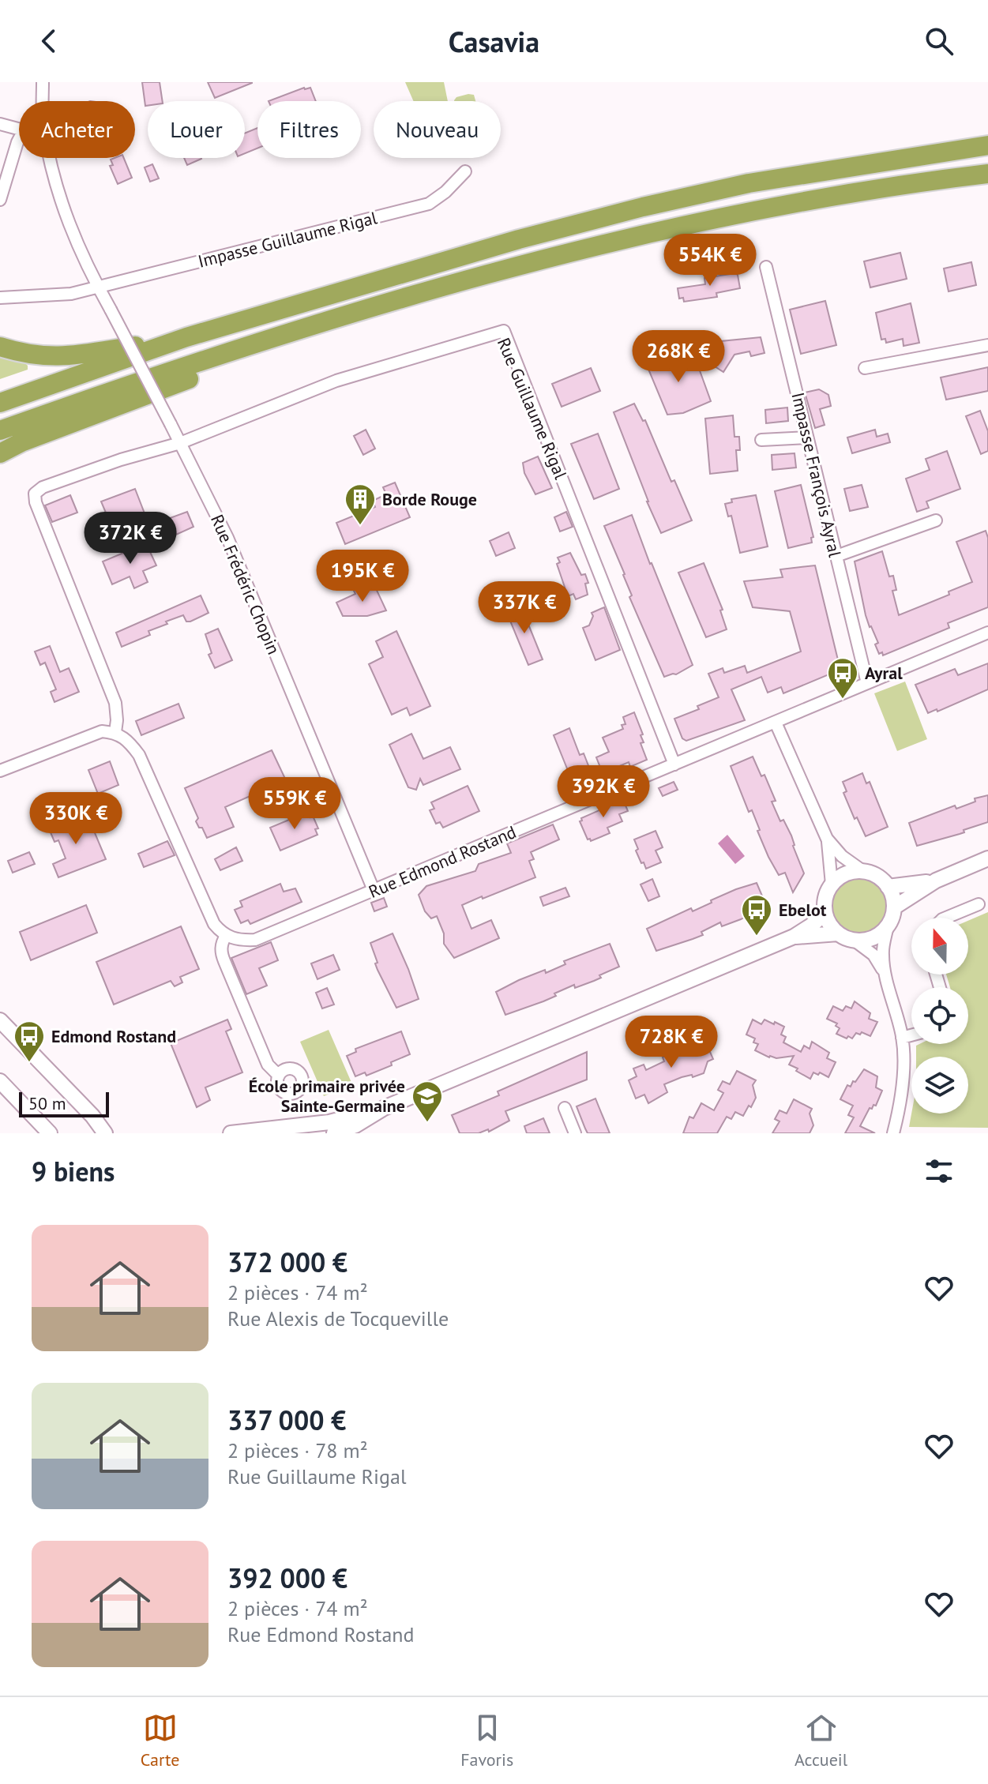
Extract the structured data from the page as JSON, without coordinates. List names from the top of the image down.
{
  "streets": {
    "street": [
      "Impasse Guillaume Rigal",
      "Rue Guillaume Rigal",
      "Impasse François Ayral",
      "Rue Frédéric Chopin",
      "Rue Edmond Rostand"
    ]
  },
  "crossings": [
    ["Impasse Guillaume Rigal", "Rue Frédéric Chopin"],
    ["Rue Guillaume Rigal", "Rue Frédéric Chopin"],
    ["Rue Guillaume Rigal", "Rue Edmond Rostand"],
    ["Impasse François Ayral", "Rue Edmond Rostand"],
    ["Rue Frédéric Chopin", "Rue Edmond Rostand"]
  ],
  "places": {
    "building": ["Borde Rouge"],
    "bus stop": ["Ayral", "Ebelot", "Edmond Rostand"],
    "school or university": ["École primaire privée Sainte-Germaine"]
  },
  "scale_bar": "50 m",
  "north": "top",
  "page": {
    "header": "Casavia",
    "chip": [
      "Acheter",
      "Louer",
      "Filtres",
      "Nouveau"
    ],
    "price": [
      "554K €",
      "268K €",
      "372K €",
      "195K €",
      "337K €",
      "392K €",
      "559K €",
      "330K €",
      "728K €"
    ],
    "scale": "50 m",
    "heading": "9 biens",
    "list": [
      {
        "name": "372 000 €",
        "note": "2 pièces · 74 m² · Rue Alexis de Tocqueville"
      },
      {
        "name": "337 000 €",
        "note": "2 pièces · 78 m² · Rue Guillaume Rigal"
      },
      {
        "name": "392 000 €",
        "note": "2 pièces · 74 m² · Rue Edmond Rostand"
      }
    ],
    "tabs": ["Carte", "Favoris", "Accueil"]
  }
}
